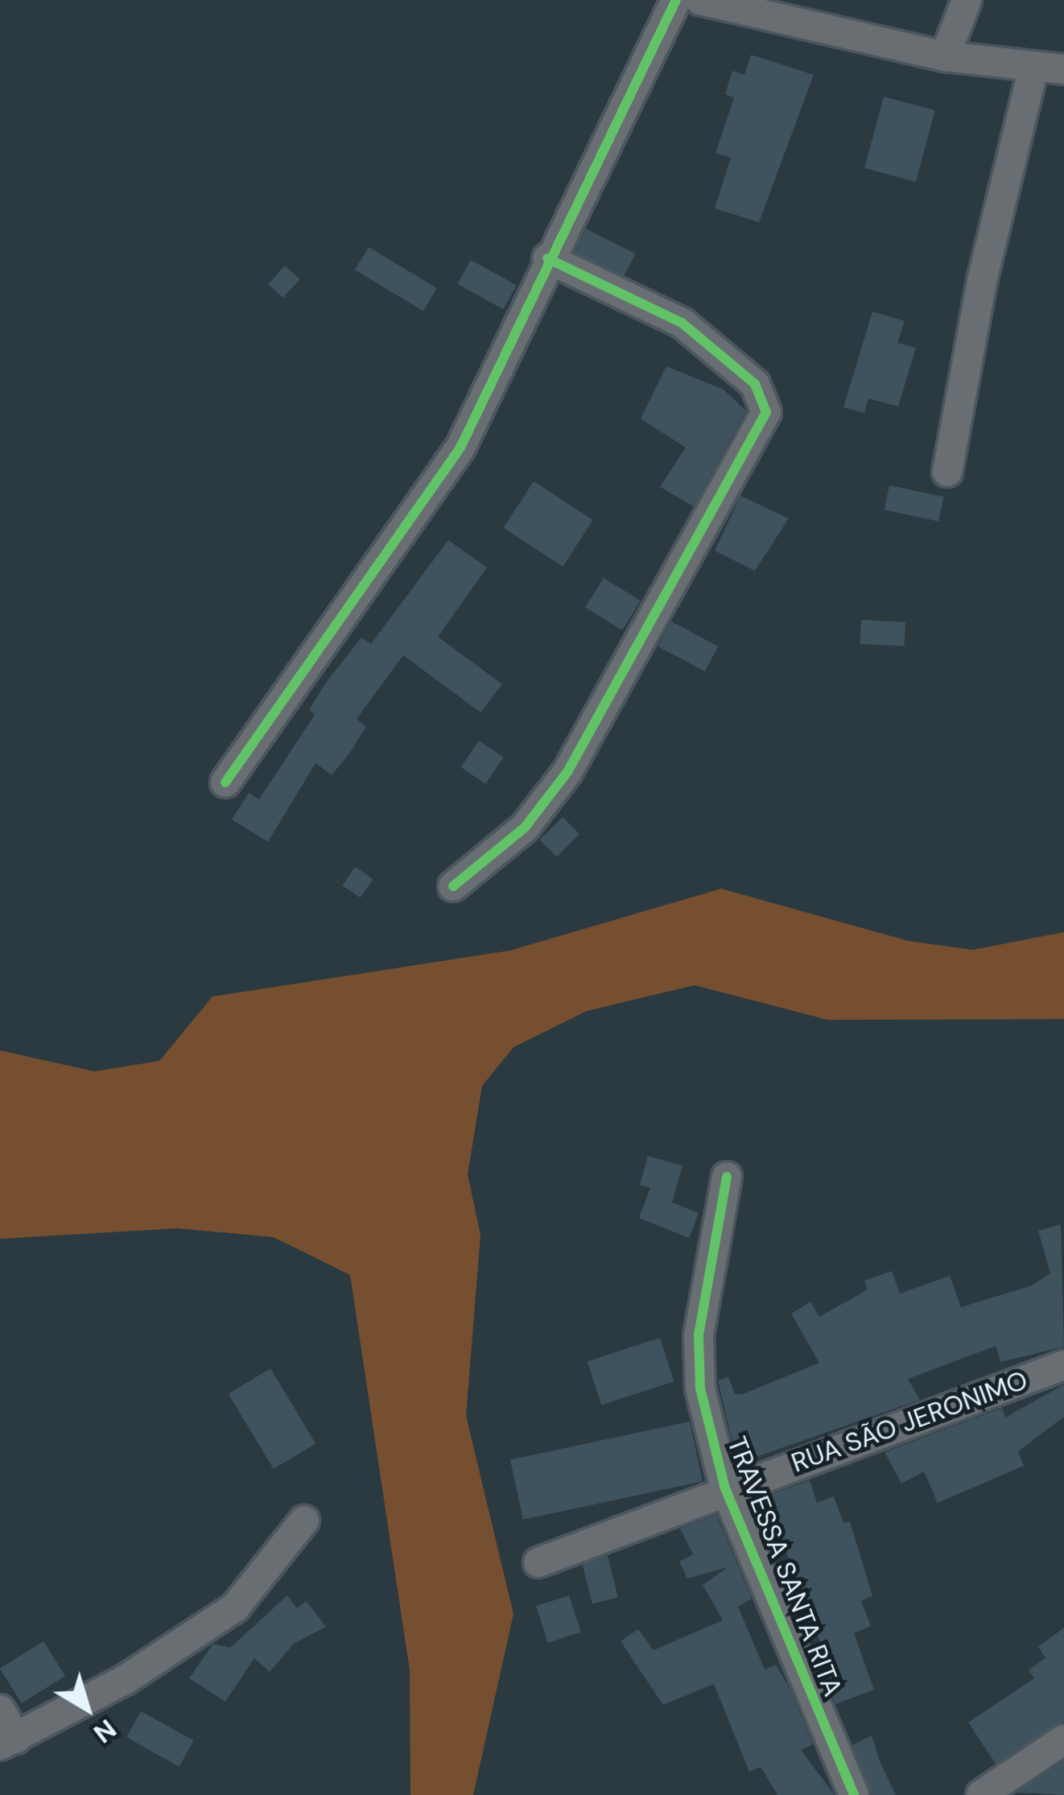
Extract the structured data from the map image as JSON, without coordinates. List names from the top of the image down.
{
  "streets": {
    "street": ["RUA SÃO JERONIMO", "TRAVESSA SANTA RITA"]
  },
  "crossings": [
    ["RUA SÃO JERONIMO", "TRAVESSA SANTA RITA"]
  ],
  "north": "bottom right"
}
